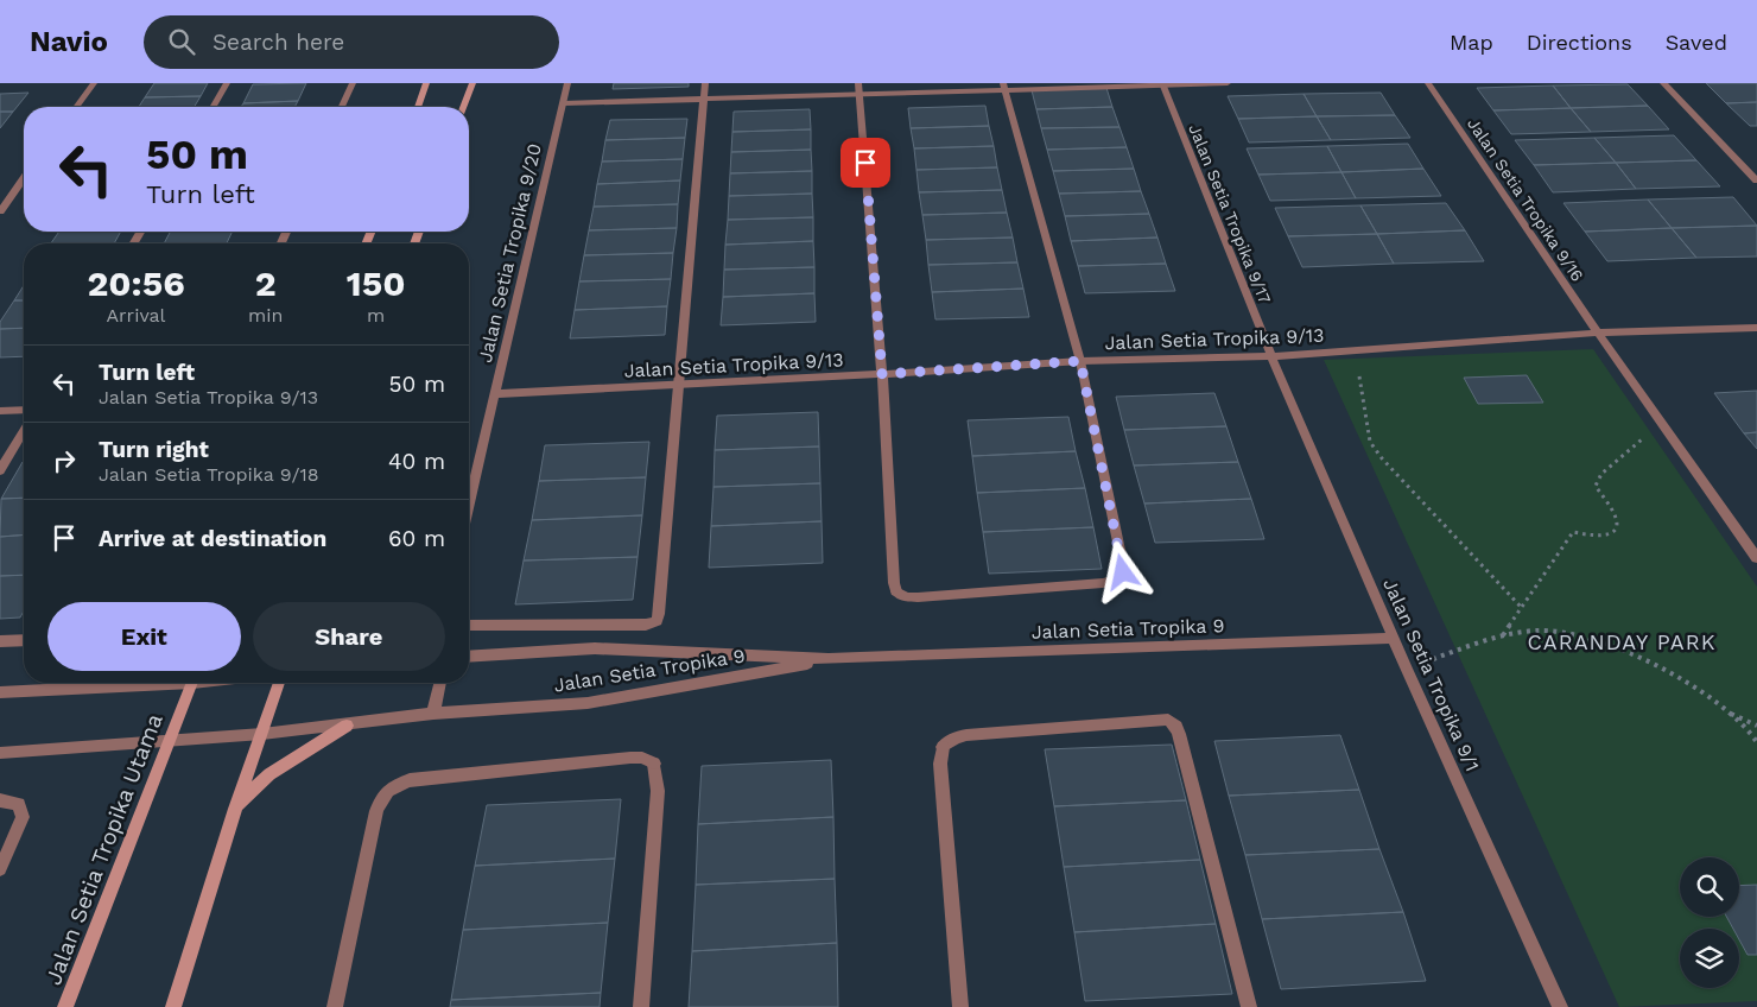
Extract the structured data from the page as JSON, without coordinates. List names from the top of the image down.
{
  "streets": {
    "main road": ["Jalan Setia Tropika Utama"],
    "street": [
      "Jalan Setia Tropika 9/16",
      "Jalan Setia Tropika 9/17",
      "Jalan Setia Tropika 9/20",
      "Jalan Setia Tropika 9/13",
      "Jalan Setia Tropika 9",
      "Jalan Setia Tropika 9/1"
    ]
  },
  "crossings": [
    ["Jalan Setia Tropika 9/16", "Jalan Setia Tropika 9/13"],
    ["Jalan Setia Tropika 9/17", "Jalan Setia Tropika 9/13"],
    ["Jalan Setia Tropika 9/17", "Jalan Setia Tropika 9/1"],
    ["Jalan Setia Tropika 9/20", "Jalan Setia Tropika 9/13"],
    ["Jalan Setia Tropika 9/13", "Jalan Setia Tropika 9/1"],
    ["Jalan Setia Tropika 9", "Jalan Setia Tropika 9/1"],
    ["Jalan Setia Tropika 9", "Jalan Setia Tropika Utama"]
  ],
  "districts": ["CARANDAY PARK"],
  "page": {
    "header": "Navio",
    "search": "Search here",
    "nav": ["Map", "Directions", "Saved"],
    "turn": ["50 m", "Turn left"],
    "eta": [
      "20:56",
      "Arrival",
      "2",
      "min",
      "150",
      "m"
    ],
    "list": [
      {
        "name": "Turn left",
        "note": "Jalan Setia Tropika 9/13",
        "value": "50 m"
      },
      {
        "name": "Turn right",
        "note": "Jalan Setia Tropika 9/18",
        "value": "40 m"
      },
      {
        "name": "Arrive at destination",
        "value": "60 m"
      }
    ],
    "buttons": ["Exit", "Share"]
  }
}
